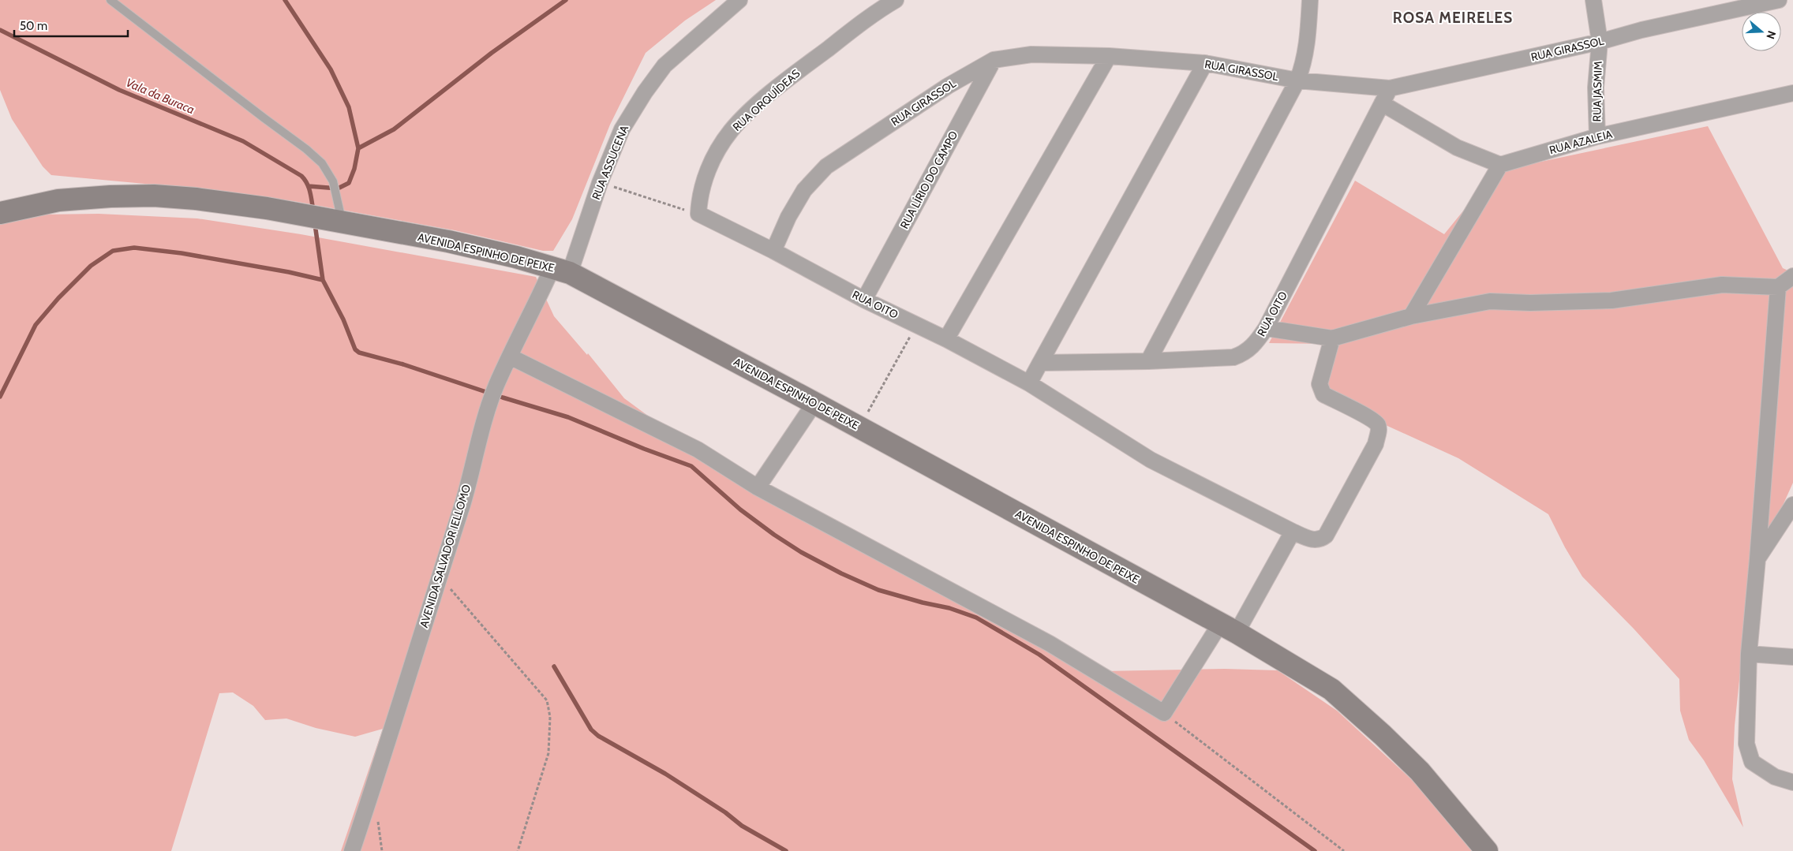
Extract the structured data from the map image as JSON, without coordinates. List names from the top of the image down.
{
  "streets": {
    "street": [
      "RUA GIRASSOL",
      "RUA JASMIM",
      "RUA ORQUÍDEAS",
      "RUA AZALEIA",
      "RUA ASSUCENA",
      "RUA LÍRIO DO CAMPO",
      "AVENIDA ESPINHO DE PEIXE",
      "RUA OITO",
      "AVENIDA SALVADOR IELLOMO"
    ]
  },
  "crossings": [
    ["RUA GIRASSOL", "RUA JASMIM"],
    ["RUA GIRASSOL", "RUA LÍRIO DO CAMPO"],
    ["RUA GIRASSOL", "RUA OITO"],
    ["RUA JASMIM", "RUA AZALEIA"],
    ["RUA ORQUÍDEAS", "RUA OITO"],
    ["RUA ASSUCENA", "AVENIDA ESPINHO DE PEIXE"],
    ["RUA ASSUCENA", "AVENIDA SALVADOR IELLOMO"],
    ["RUA LÍRIO DO CAMPO", "RUA OITO"],
    ["AVENIDA ESPINHO DE PEIXE", "AVENIDA SALVADOR IELLOMO"]
  ],
  "districts": ["ROSA MEIRELES"],
  "water": ["Vala da Buraca"],
  "scale_bar": "50 m",
  "north": "right"
}
